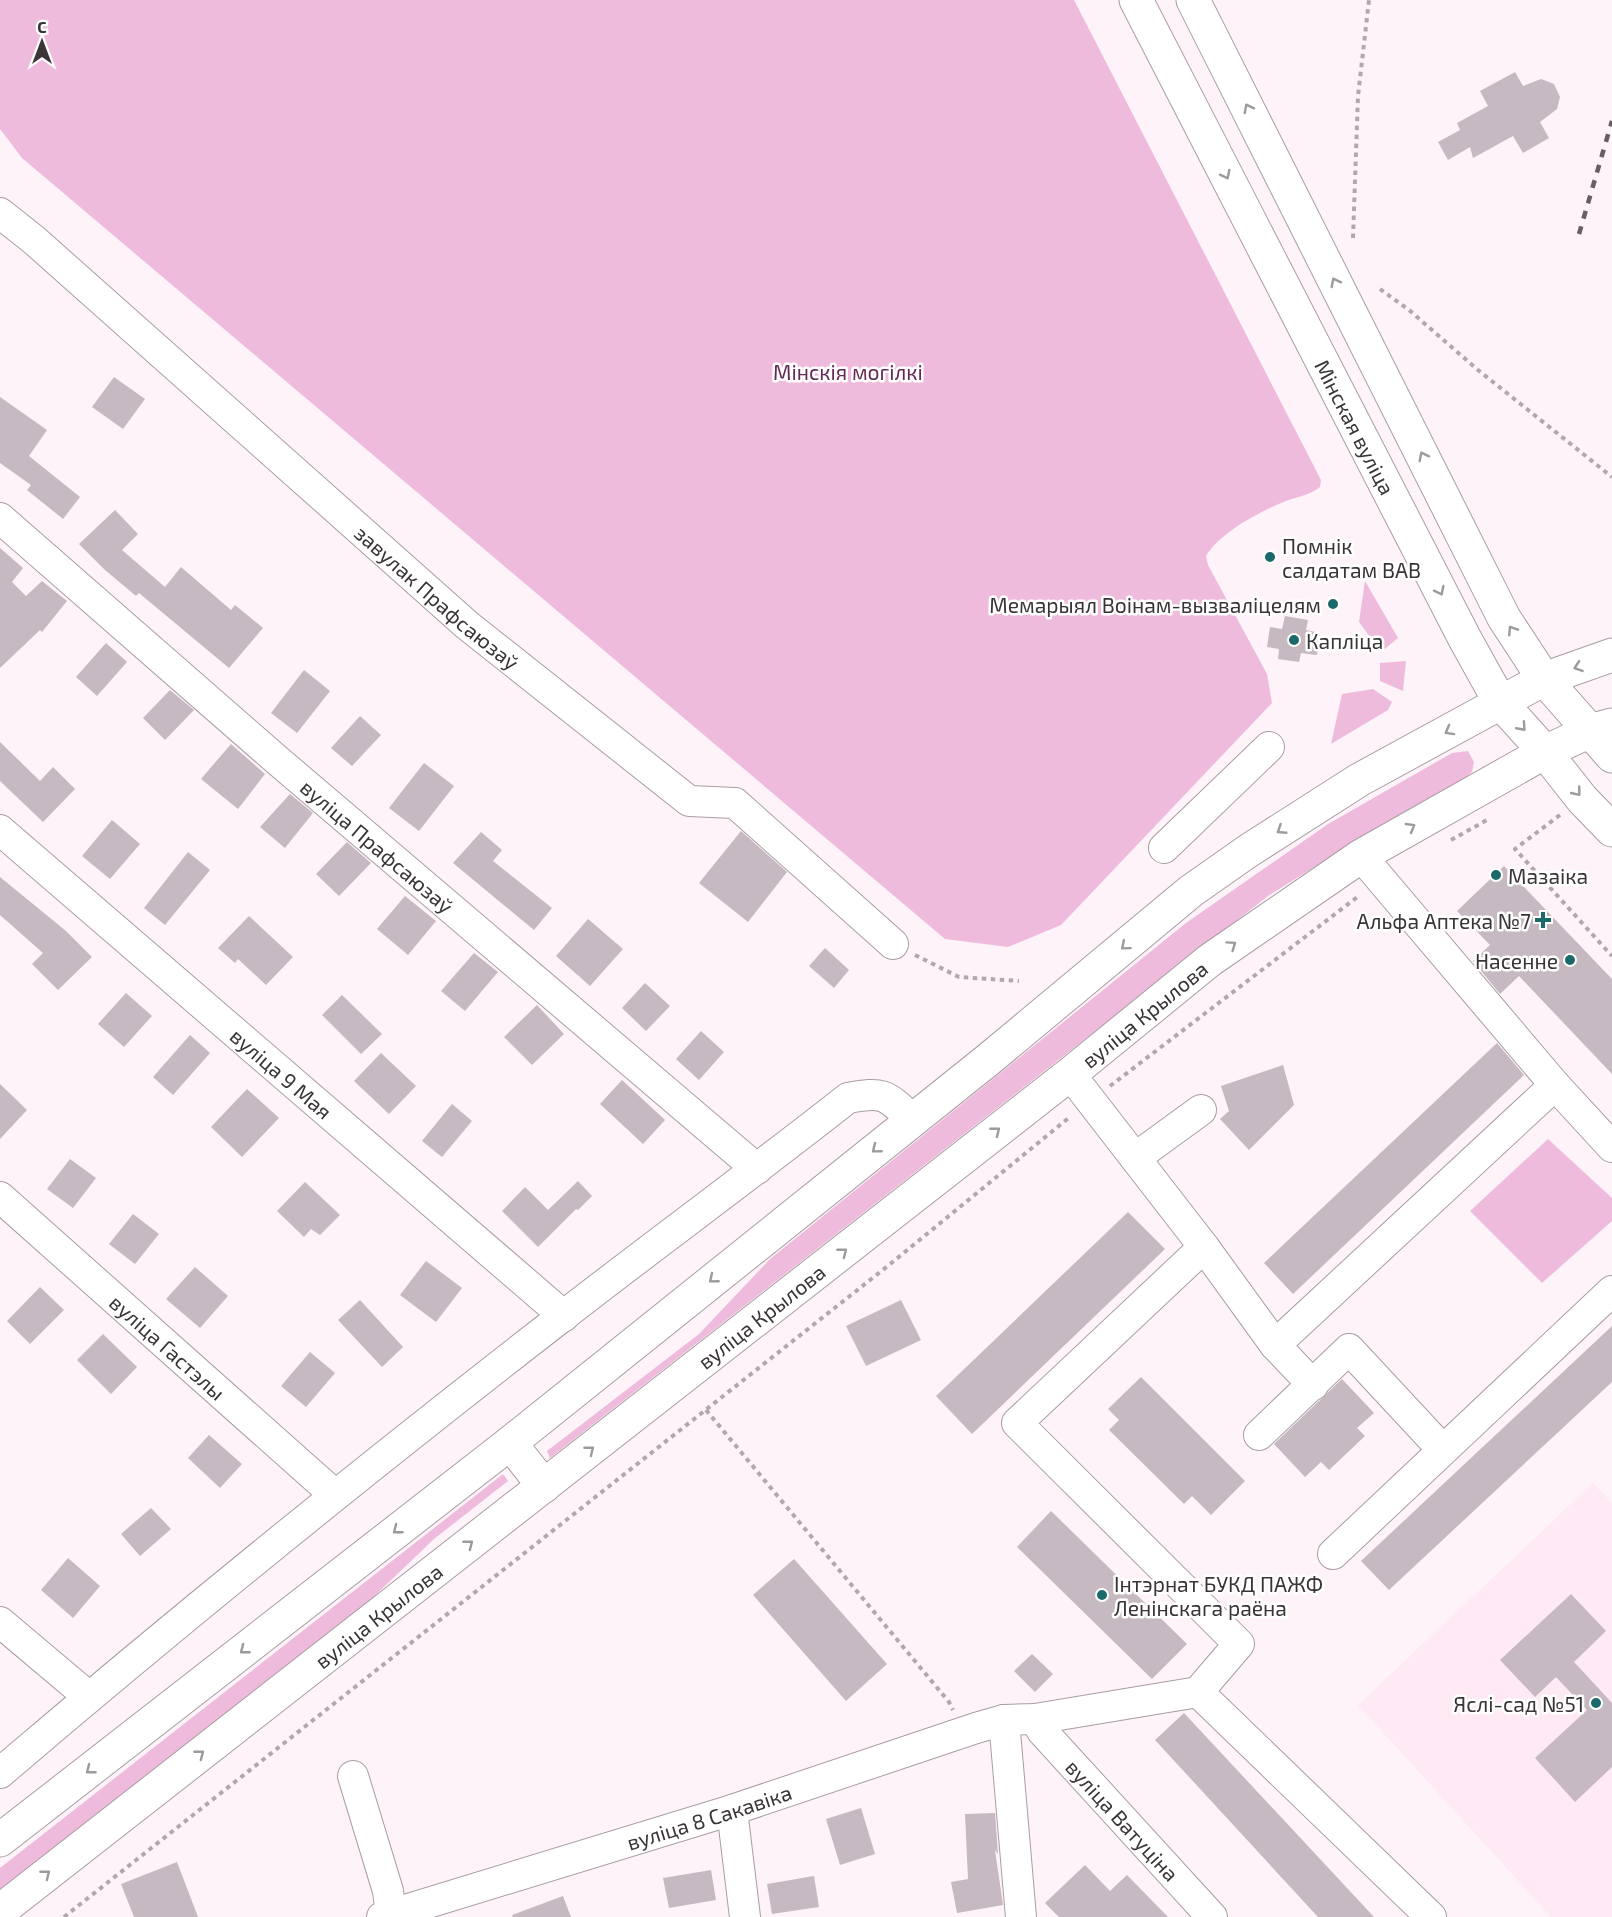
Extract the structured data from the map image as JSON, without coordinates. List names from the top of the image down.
{
  "streets": {
    "main road": ["Мінская вуліца", "вуліца Крылова"],
    "street": [
      "завулак Прафсаюзаў",
      "вуліца Прафсаюзаў",
      "вуліца 9 Мая",
      "вуліца Гастэлы",
      "вуліца 8 Сакавіка",
      "вуліца Ватуціна"
    ]
  },
  "crossings": [
    ["Мінская вуліца", "вуліца Крылова"],
    ["вуліца 8 Сакавіка", "вуліца Ватуціна"]
  ],
  "parks": ["Мінскія могілкі"],
  "places": {
    "other": [
      "Помнік салдатам ВАВ",
      "Мемарыял Воінам-вызваліцелям",
      "Капліца",
      "Мазаіка",
      "Насенне",
      "Інтэрнат БУКД ПАЖФ Ленінскага раёна",
      "Яслі-сад №51"
    ],
    "health": ["Альфа Аптека №7"]
  },
  "north": "top"
}
